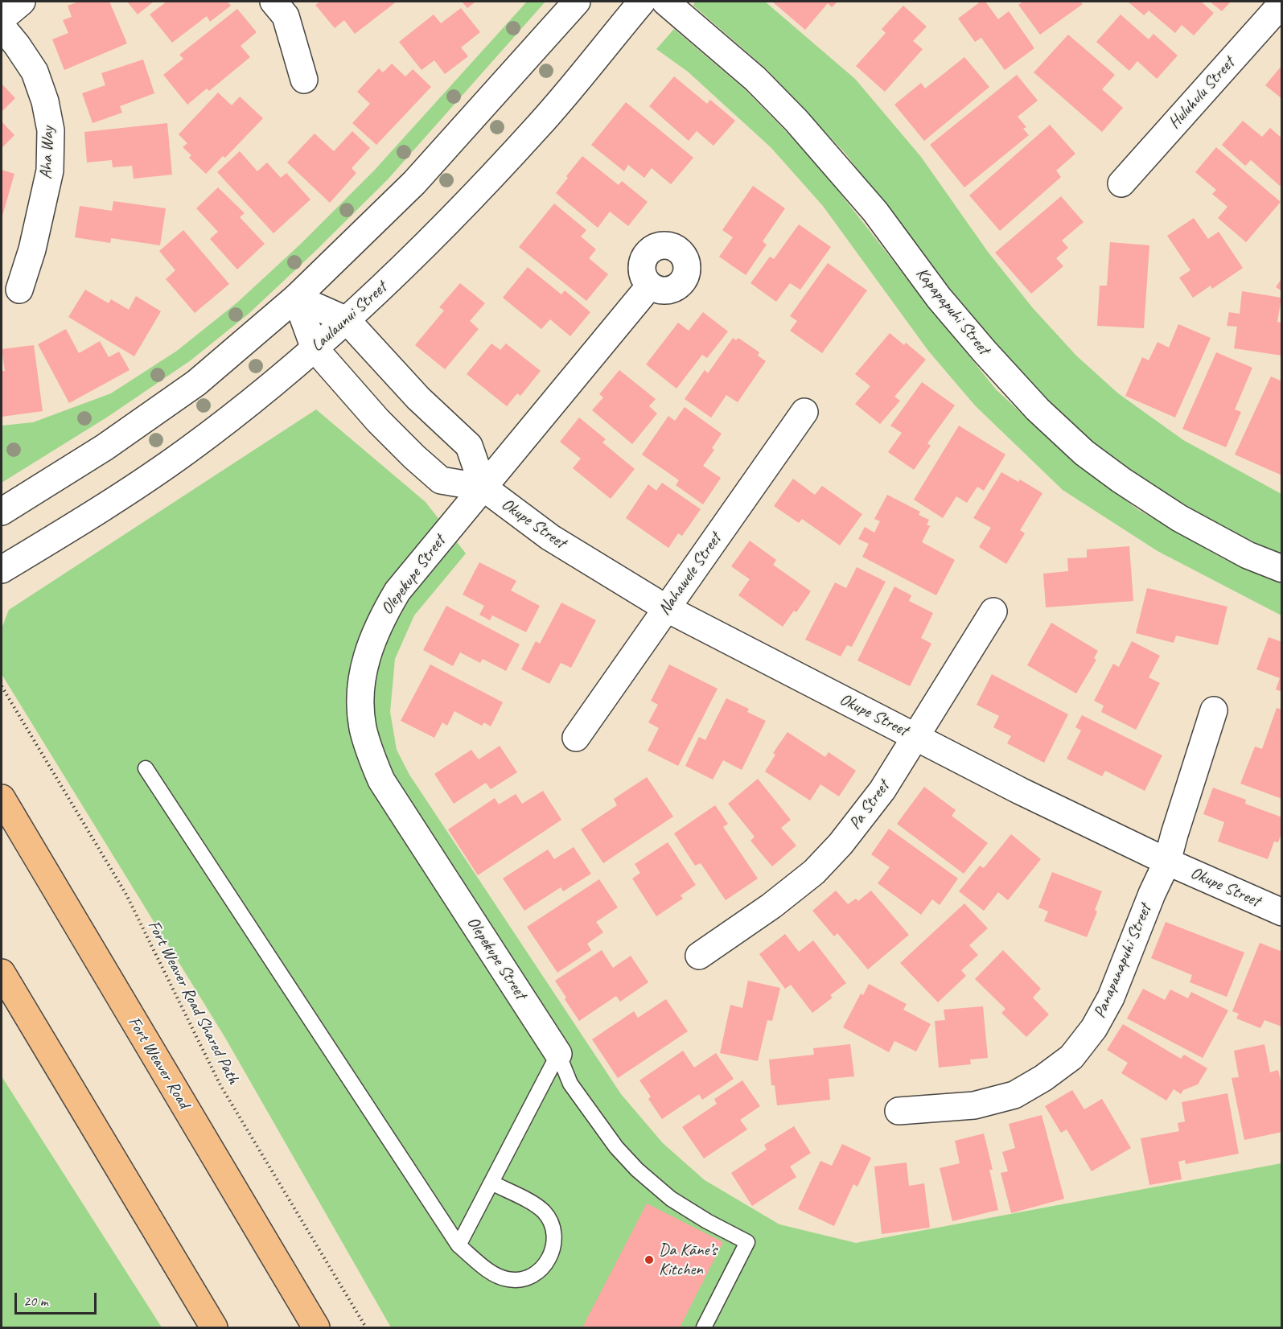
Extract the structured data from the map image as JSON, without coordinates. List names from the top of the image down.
{
  "streets": {
    "highway": ["Fort Weaver Road"],
    "street": [
      "Huluhulu Street",
      "Aha Way",
      "Kapapapuhi Street",
      "Laulaunui Street",
      "Okupe Street",
      "Nahawele Street",
      "Olepekupe Street",
      "Pa Street",
      "Panapanapuhi Street"
    ],
    "path": ["Fort Weaver Road Shared Path"]
  },
  "crossings": [
    ["Laulaunui Street", "Okupe Street"],
    ["Okupe Street", "Nahawele Street"],
    ["Okupe Street", "Olepekupe Street"],
    ["Okupe Street", "Pa Street"],
    ["Okupe Street", "Panapanapuhi Street"]
  ],
  "places": ["Da Kāne’s Kitchen"],
  "scale_bar": "20 m"
}
